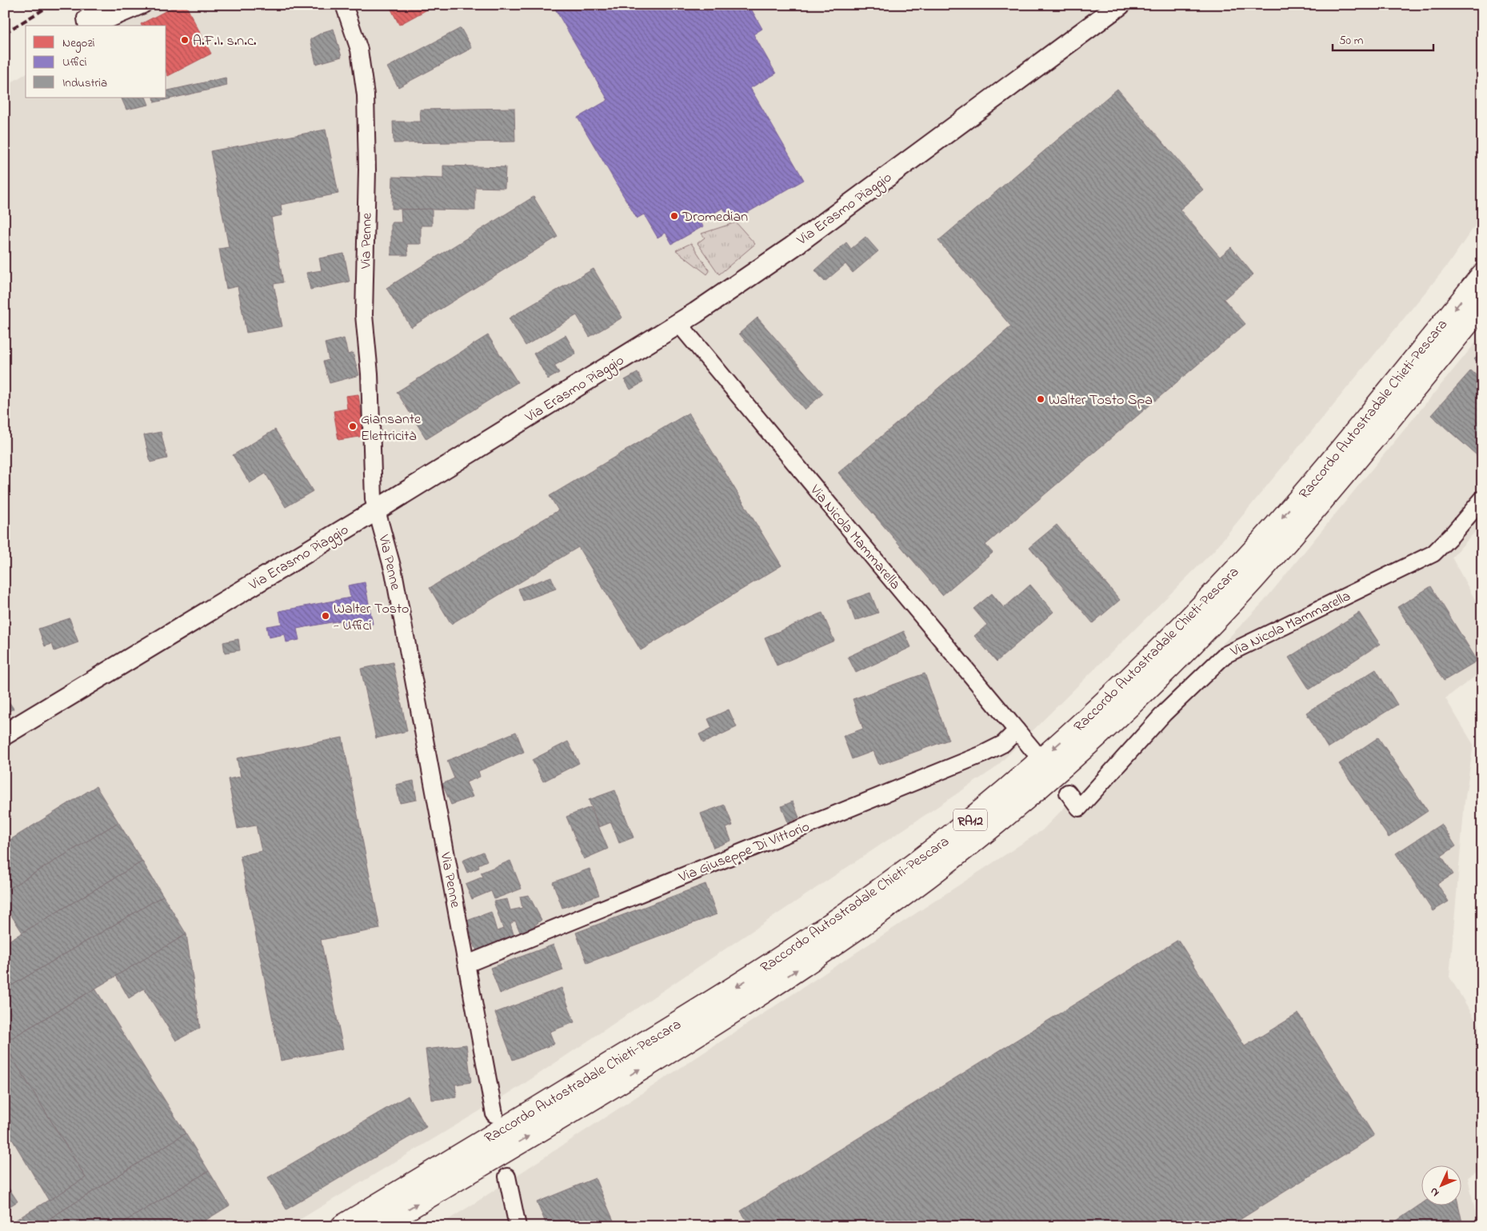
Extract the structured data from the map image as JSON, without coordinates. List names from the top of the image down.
{
  "streets": {
    "highway": ["Raccordo Autostradale Chieti-Pescara", "RA12"],
    "street": [
      "Via Erasmo Piaggio",
      "Via Penne",
      "Via Nicola Mammarella",
      "Via Giuseppe Di Vittorio"
    ]
  },
  "crossings": [
    ["Via Erasmo Piaggio", "Via Penne"],
    ["Via Erasmo Piaggio", "Via Nicola Mammarella"],
    ["Via Penne", "Via Giuseppe Di Vittorio"],
    ["Via Nicola Mammarella", "Via Giuseppe Di Vittorio"]
  ],
  "places": [
    "A.F.I. s.n.c.",
    "Dromedian",
    "Walter Tosto Spa",
    "Giansante Elettricità",
    "Walter Tosto - Uffici"
  ],
  "legend": ["Negozi", "Uffici", "Industria"],
  "scale_bar": "50 m",
  "north": "bottom left"
}
